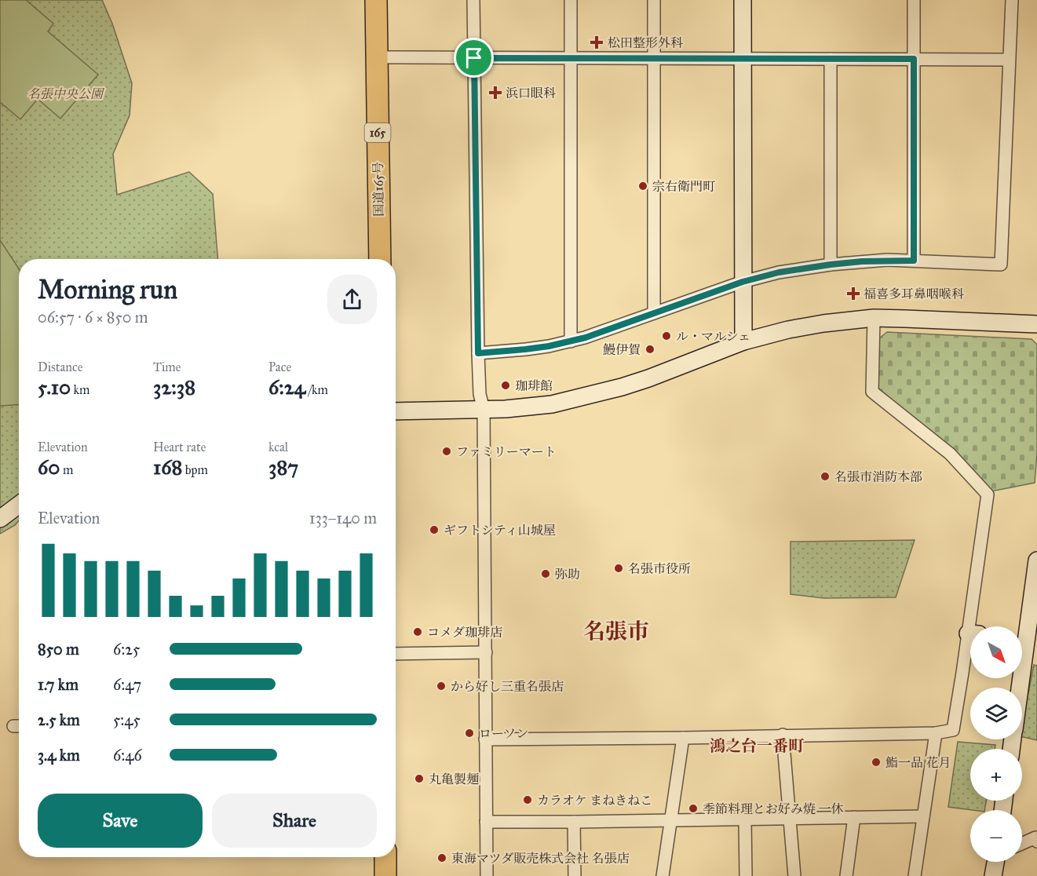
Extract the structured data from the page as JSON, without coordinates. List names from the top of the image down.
{
  "streets": {
    "highway": ["165", "国道165号"]
  },
  "districts": ["名張市", "鴻之台一番町"],
  "parks": ["名張中央公園"],
  "places": {
    "health": ["松田整形外科", "浜口眼科", "福喜多耳鼻咽喉科"],
    "other": [
      "宗右衛門町",
      "ル・マルシェ",
      "鰻伊賀",
      "珈琲館",
      "ファミリーマート",
      "名張市消防本部",
      "ギフトシティ山城屋",
      "名張市役所",
      "弥助",
      "コメダ珈琲店",
      "から好し三重名張店",
      "ローソン",
      "鮨一品 花月",
      "丸亀製麺",
      "カラオケ まねきねこ",
      "季節料理とお好み焼 一休",
      "東海マツダ販売株式会社 名張店"
    ]
  },
  "north": "bottom right",
  "page": {
    "heading": ["Morning run", "06:57 · 6 × 850 m"],
    "stats": [
      ["Distance", "5.10 km"],
      ["Time", "32:38"],
      ["Pace", "6:24 /km"],
      ["Elevation", "60 m"],
      ["Heart rate", "168 bpm"],
      ["kcal", "387"]
    ],
    "chart": ["Elevation", "133–140 m"],
    "map_buttons": ["+", "−"],
    "list": [
      {
        "name": "850 m",
        "note": "6:25"
      },
      {
        "name": "1.7 km",
        "note": "6:47"
      },
      {
        "name": "2.5 km",
        "note": "5:45"
      },
      {
        "name": "3.4 km",
        "note": "6:46"
      }
    ],
    "buttons": ["Save", "Share"]
  }
}
